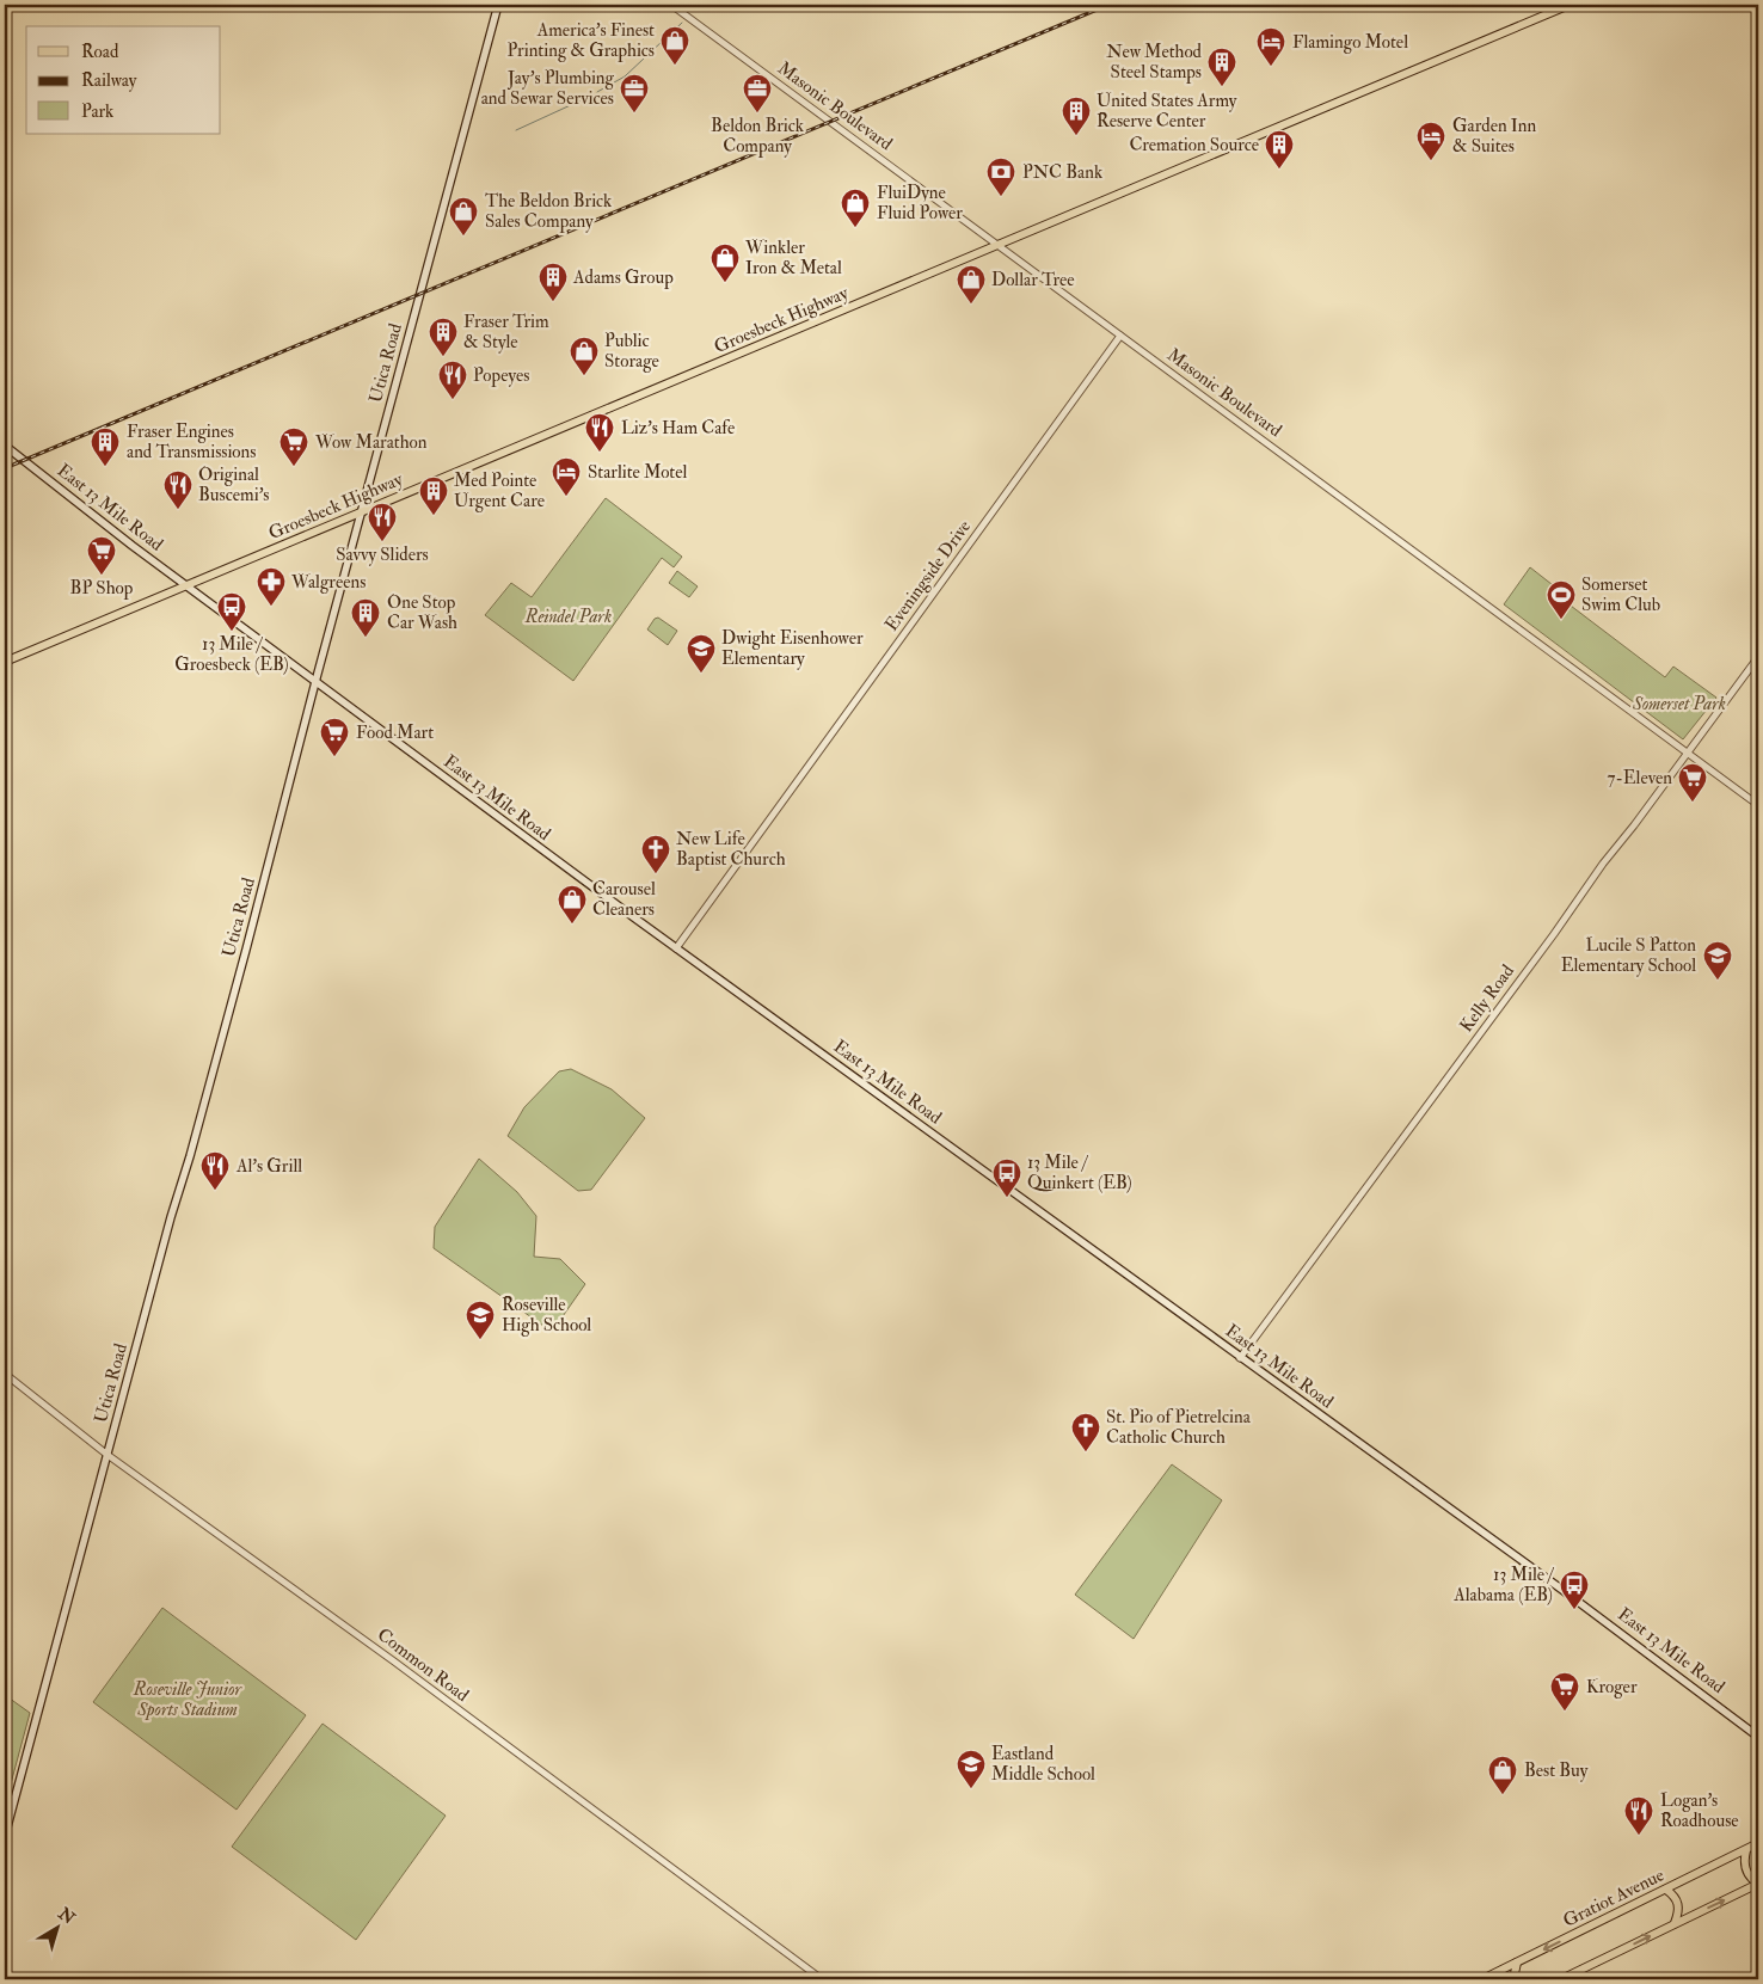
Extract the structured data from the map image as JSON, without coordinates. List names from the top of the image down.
{
  "streets": {
    "main road": [
      "Groesbeck Highway",
      "Utica Road",
      "East 13 Mile Road",
      "Gratiot Avenue"
    ],
    "street": [
      "Masonic Boulevard",
      "Eveningside Drive",
      "Kelly Road",
      "Common Road"
    ]
  },
  "crossings": [
    ["Masonic Boulevard", "Groesbeck Highway"],
    ["Masonic Boulevard", "Eveningside Drive"],
    ["Masonic Boulevard", "Kelly Road"],
    ["Groesbeck Highway", "Utica Road"],
    ["Groesbeck Highway", "East 13 Mile Road"],
    ["Utica Road", "East 13 Mile Road"],
    ["Utica Road", "Common Road"],
    ["East 13 Mile Road", "Eveningside Drive"],
    ["East 13 Mile Road", "Kelly Road"]
  ],
  "parks": ["Reindel Park", "Somerset Park", "Roseville Junior Sports Stadium"],
  "places": {
    "shop": [
      "America's Finest Printing & Graphics",
      "FluiDyne Fluid Power",
      "The Beldon Brick Sales Company",
      "Winkler Iron & Metal",
      "Dollar Tree",
      "Public Storage",
      "Carousel Cleaners",
      "Best Buy"
    ],
    "hotel": ["Flamingo Motel", "Garden Inn & Suites", "Starlite Motel"],
    "building": [
      "New Method Steel Stamps",
      "United States Army Reserve Center",
      "Cremation Source",
      "Adams Group",
      "Fraser Trim & Style",
      "Fraser Engines and Transmissions",
      "Med Pointe Urgent Care",
      "One Stop Car Wash"
    ],
    "office": ["Jay's Plumbing and Sewar Services", "Beldon Brick Company"],
    "bank": ["PNC Bank"],
    "restaurant": [
      "Popeyes",
      "Liz's Ham Cafe",
      "Original Buscemi's",
      "Savvy Sliders",
      "Al's Grill",
      "Logan's Roadhouse"
    ],
    "supermarket": [
      "Wow Marathon",
      "BP Shop",
      "Food Mart",
      "7-Eleven",
      "Kroger"
    ],
    "pharmacy": ["Walgreens"],
    "sports": ["Somerset Swim Club"],
    "bus stop": ["13 Mile / Groesbeck (EB)", "13 Mile / Quinkert (EB)", "13 Mile / Alabama (EB)"],
    "school or university": [
      "Dwight Eisenhower Elementary",
      "Lucile S Patton Elementary School",
      "Roseville High School",
      "Eastland Middle School"
    ],
    "church": ["New Life Baptist Church", "St. Pio of Pietrelcina Catholic Church"]
  },
  "legend": ["Road", "Railway", "Park"],
  "north": "top right"
}
